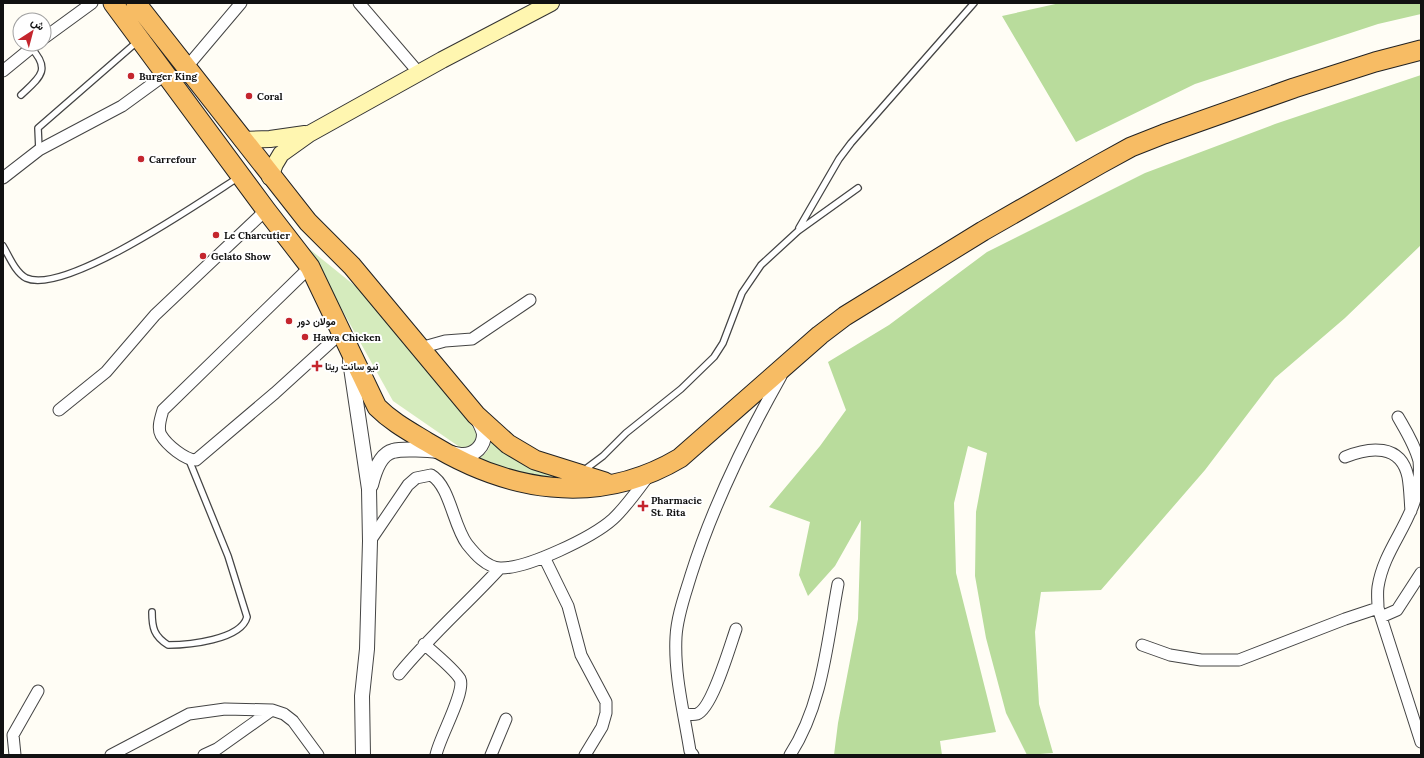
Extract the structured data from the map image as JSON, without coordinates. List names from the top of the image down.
{
  "places": {
    "other": [
      "Burger King",
      "Coral",
      "Carrefour",
      "Le Charcutier",
      "Gelato Show",
      "مولان دور",
      "Hawa Chicken"
    ],
    "health": ["نيو سانت ريتا", "Pharmacie St. Rita"]
  },
  "north": "top right"
}
